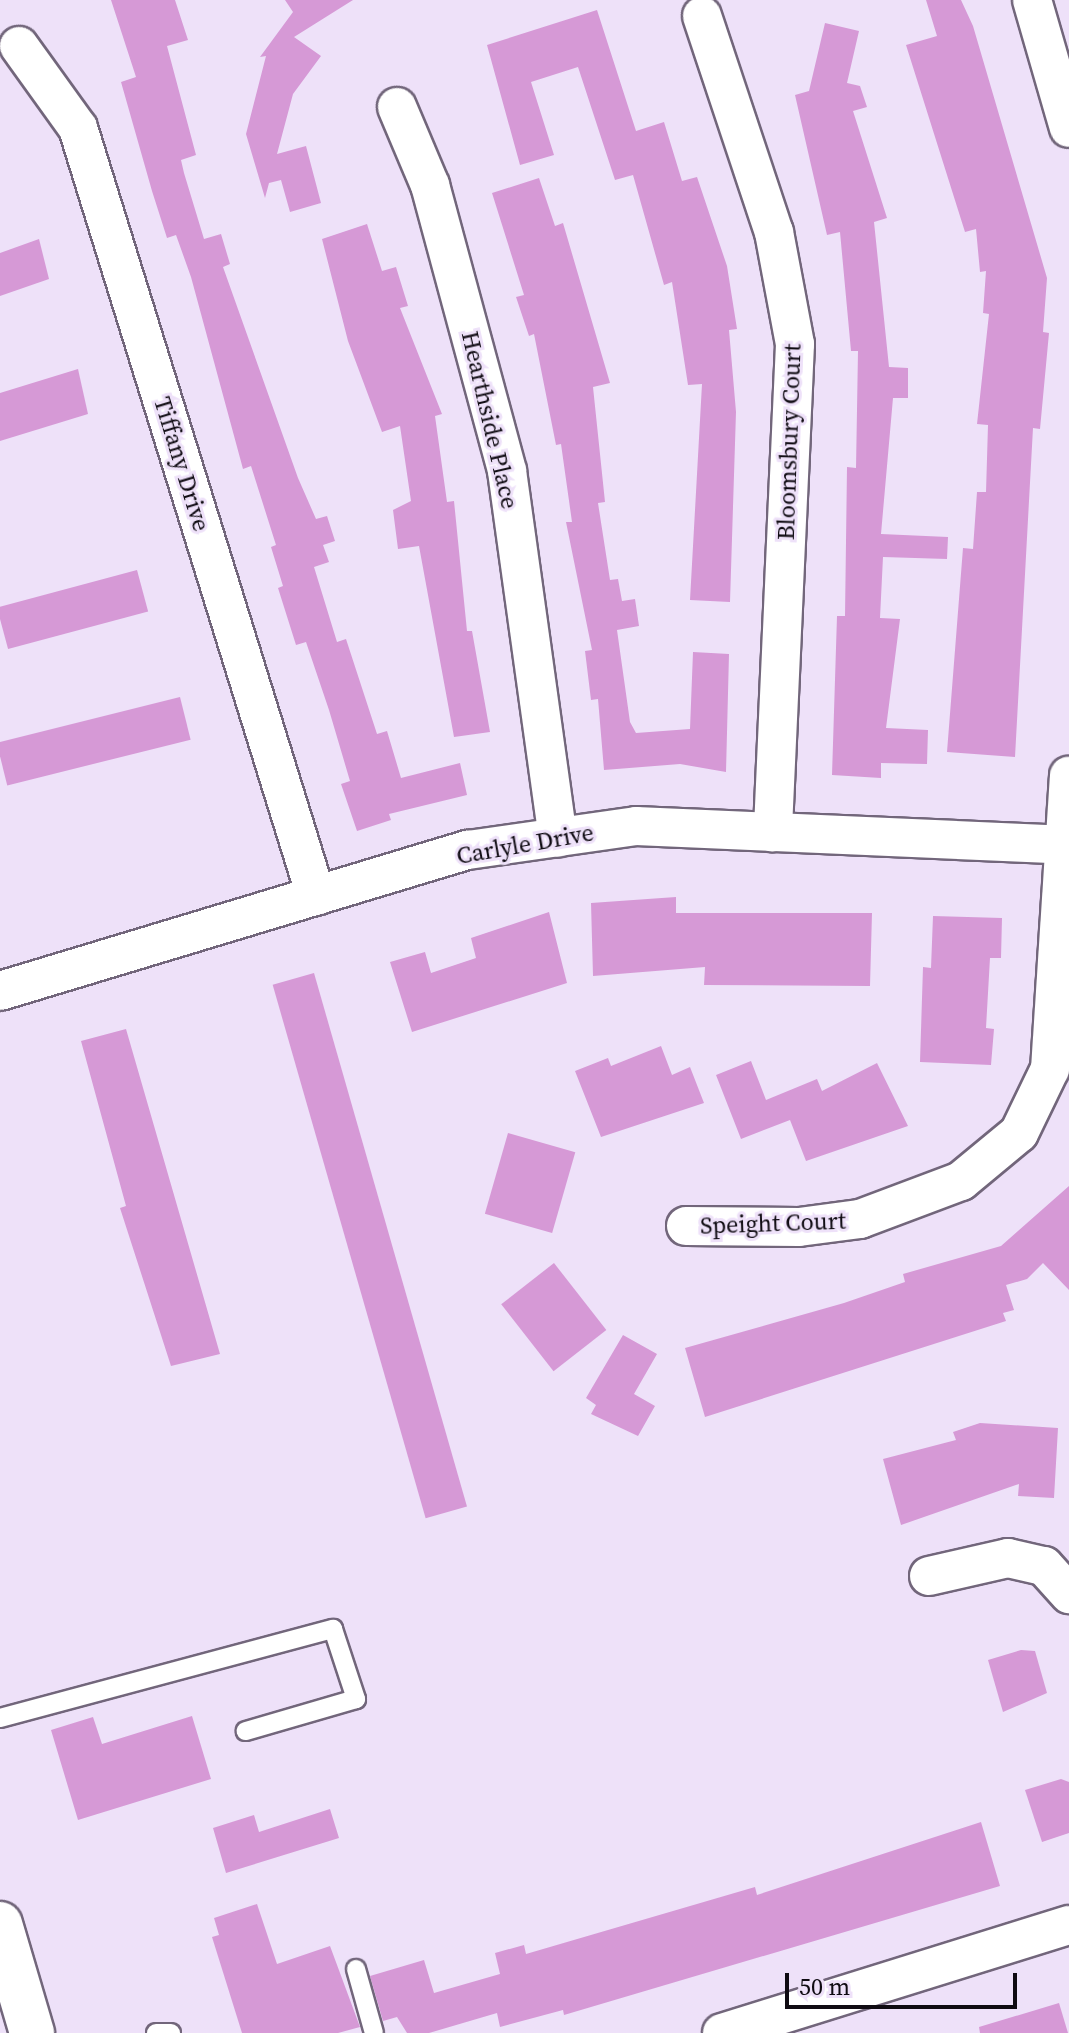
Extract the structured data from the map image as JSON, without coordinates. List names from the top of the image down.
{
  "streets": {
    "street": [
      "Hearthside Place",
      "Bloomsbury Court",
      "Tiffany Drive",
      "Carlyle Drive",
      "Speight Court"
    ]
  },
  "crossings": [
    ["Hearthside Place", "Carlyle Drive"],
    ["Bloomsbury Court", "Carlyle Drive"],
    ["Tiffany Drive", "Carlyle Drive"],
    ["Carlyle Drive", "Speight Court"]
  ],
  "scale_bar": "50 m"
}
